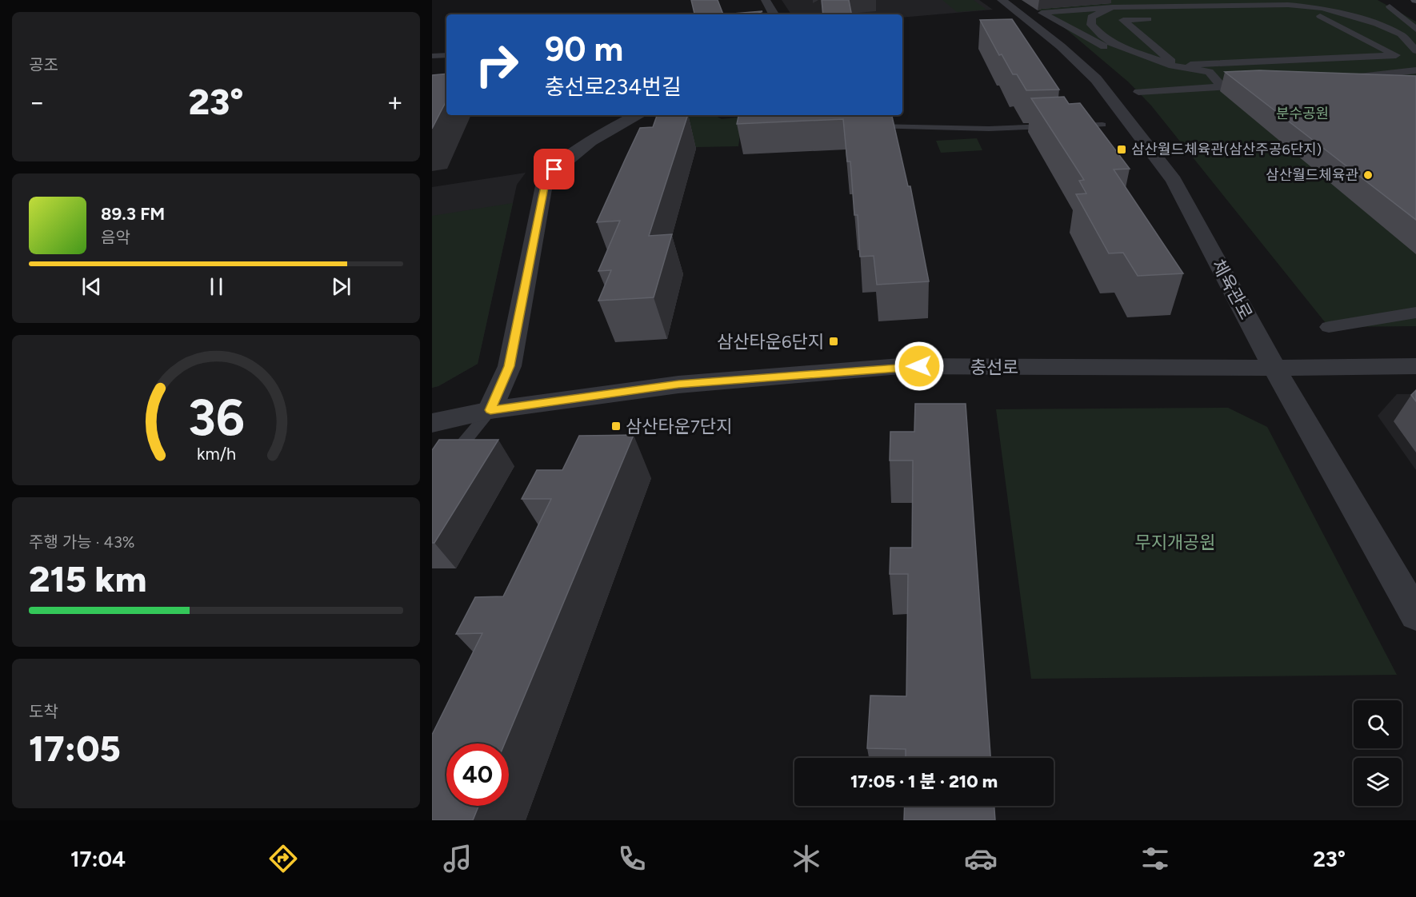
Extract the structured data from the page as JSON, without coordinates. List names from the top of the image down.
{
  "streets": {
    "street": ["체육관로", "충선로"]
  },
  "crossings": [
    ["체육관로", "충선로"]
  ],
  "parks": ["분수공원", "무지개공원"],
  "places": {
    "transit": ["삼산월드체육관(삼산주공6단지)", "삼산타운6단지", "삼산타운7단지"],
    "other": ["삼산월드체육관"]
  },
  "page": {
    "tile": [
      "공조",
      ["주행 가능 · 43%", "215 km"],
      ["도착", "17:05"]
    ],
    "turn": ["90 m", "충선로234번길"],
    "heat": ["−", "23°", "+"],
    "song": ["89.3 FM", "음악"],
    "limit": "40",
    "trip": "17:05 · 1 분 · 210 m",
    "tabs": ["17:04", "23°"],
    "gauge": ["36", "km/h"]
  }
}
